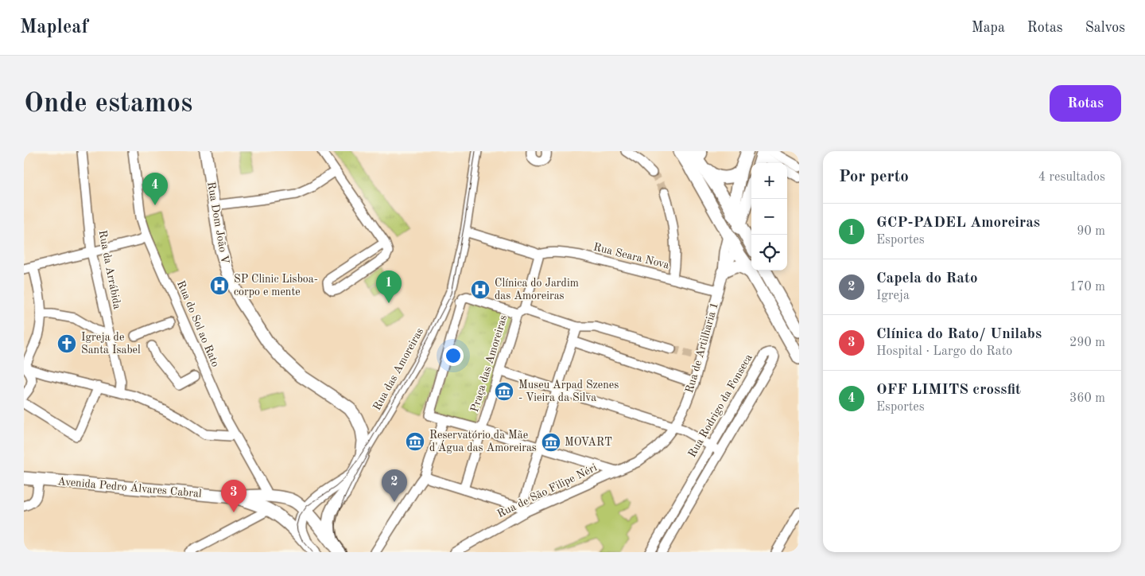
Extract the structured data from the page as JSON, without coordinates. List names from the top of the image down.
{
  "streets": {
    "main road": ["Rua Dom João V", "Avenida Pedro Álvares Cabral"],
    "street": [
      "Rua Seara Nova",
      "Rua da Arrábida",
      "Rua do Sol ao Rato",
      "Rua de Artilharia 1",
      "Praça das Amoreiras",
      "Rua das Amoreiras",
      "Rua Rodrigo da Fonseca",
      "Rua de São Filipe Néri"
    ]
  },
  "crossings": [
    ["Rua Dom João V", "Rua das Amoreiras"],
    ["Rua Seara Nova", "Rua de Artilharia 1"],
    ["Rua do Sol ao Rato", "Avenida Pedro Álvares Cabral"],
    ["Rua de Artilharia 1", "Rua de São Filipe Néri"],
    ["Praça das Amoreiras", "Rua das Amoreiras"]
  ],
  "places": {
    "hospital": ["SP Clinic Lisboa- corpo e mente", "Clínica do Jardim das Amoreiras"],
    "church": ["Igreja de Santa Isabel"],
    "museum": ["Museu Arpad Szenes - Vieira da Silva", "Reservatório da Mãe d'Água das Amoreiras", "MOVART"]
  },
  "page": {
    "header": "Mapleaf",
    "nav": ["Mapa", "Rotas", "Salvos"],
    "buttons": "Rotas",
    "title": "Onde estamos",
    "heading": ["Por perto", "4 resultados"],
    "map_buttons": ["+", "−"],
    "pins": [
      "4",
      "1",
      "2",
      "3"
    ],
    "list": [
      {
        "mark": "1",
        "name": "GCP-PADEL Amoreiras",
        "note": "Esportes",
        "value": "90 m"
      },
      {
        "mark": "2",
        "name": "Capela do Rato",
        "note": "Igreja",
        "value": "170 m"
      },
      {
        "mark": "3",
        "name": "Clínica do Rato/ Unilabs",
        "note": "Hospital · Largo do Rato",
        "value": "290 m"
      },
      {
        "mark": "4",
        "name": "OFF LIMITS crossfit",
        "note": "Esportes",
        "value": "360 m"
      }
    ]
  }
}
